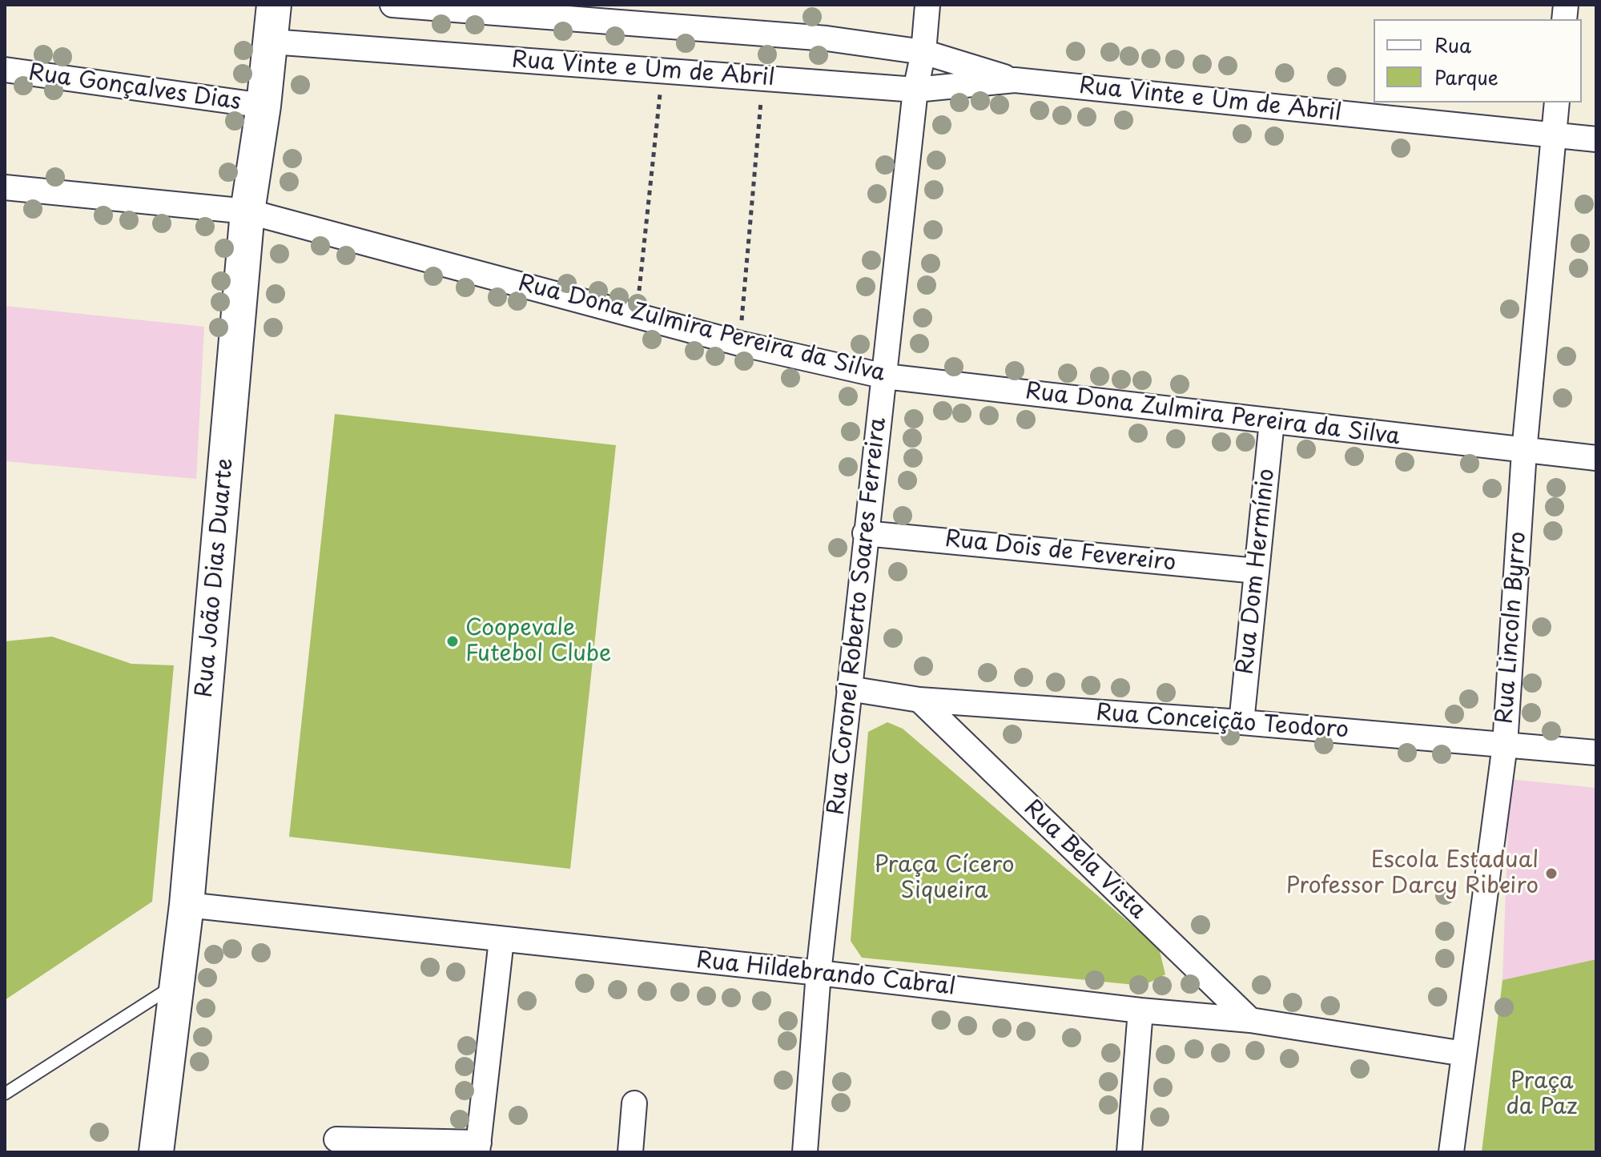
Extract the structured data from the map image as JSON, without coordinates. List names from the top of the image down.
{
  "streets": {
    "street": [
      "Rua Vinte e Um de Abril",
      "Rua Gonçalves Dias",
      "Rua Dona Zulmira Pereira da Silva",
      "Rua Dois de Fevereiro",
      "Rua Dom Hermínio",
      "Rua João Dias Duarte",
      "Rua Coronel Roberto Soares Ferreira",
      "Rua Lincoln Byrro",
      "Rua Conceição Teodoro",
      "Rua Bela Vista",
      "Rua Hildebrando Cabral"
    ]
  },
  "crossings": [
    ["Rua Vinte e Um de Abril", "Rua João Dias Duarte"],
    ["Rua Vinte e Um de Abril", "Rua Coronel Roberto Soares Ferreira"],
    ["Rua Vinte e Um de Abril", "Rua Lincoln Byrro"],
    ["Rua Gonçalves Dias", "Rua João Dias Duarte"],
    ["Rua Dona Zulmira Pereira da Silva", "Rua Dom Hermínio"],
    ["Rua Dona Zulmira Pereira da Silva", "Rua João Dias Duarte"],
    ["Rua Dona Zulmira Pereira da Silva", "Rua Coronel Roberto Soares Ferreira"],
    ["Rua Dona Zulmira Pereira da Silva", "Rua Lincoln Byrro"],
    ["Rua Dois de Fevereiro", "Rua Dom Hermínio"],
    ["Rua Dois de Fevereiro", "Rua Coronel Roberto Soares Ferreira"],
    ["Rua Dom Hermínio", "Rua Conceição Teodoro"],
    ["Rua João Dias Duarte", "Rua Hildebrando Cabral"],
    ["Rua Coronel Roberto Soares Ferreira", "Rua Conceição Teodoro"],
    ["Rua Coronel Roberto Soares Ferreira", "Rua Hildebrando Cabral"],
    ["Rua Lincoln Byrro", "Rua Conceição Teodoro"],
    ["Rua Lincoln Byrro", "Rua Hildebrando Cabral"],
    ["Rua Conceição Teodoro", "Rua Bela Vista"],
    ["Rua Bela Vista", "Rua Hildebrando Cabral"]
  ],
  "parks": ["Praça Cícero Siqueira", "Praça da Paz"],
  "places": ["Coopevale Futebol Clube", "Escola Estadual Professor Darcy Ribeiro"],
  "legend": ["Rua", "Parque"]
}
